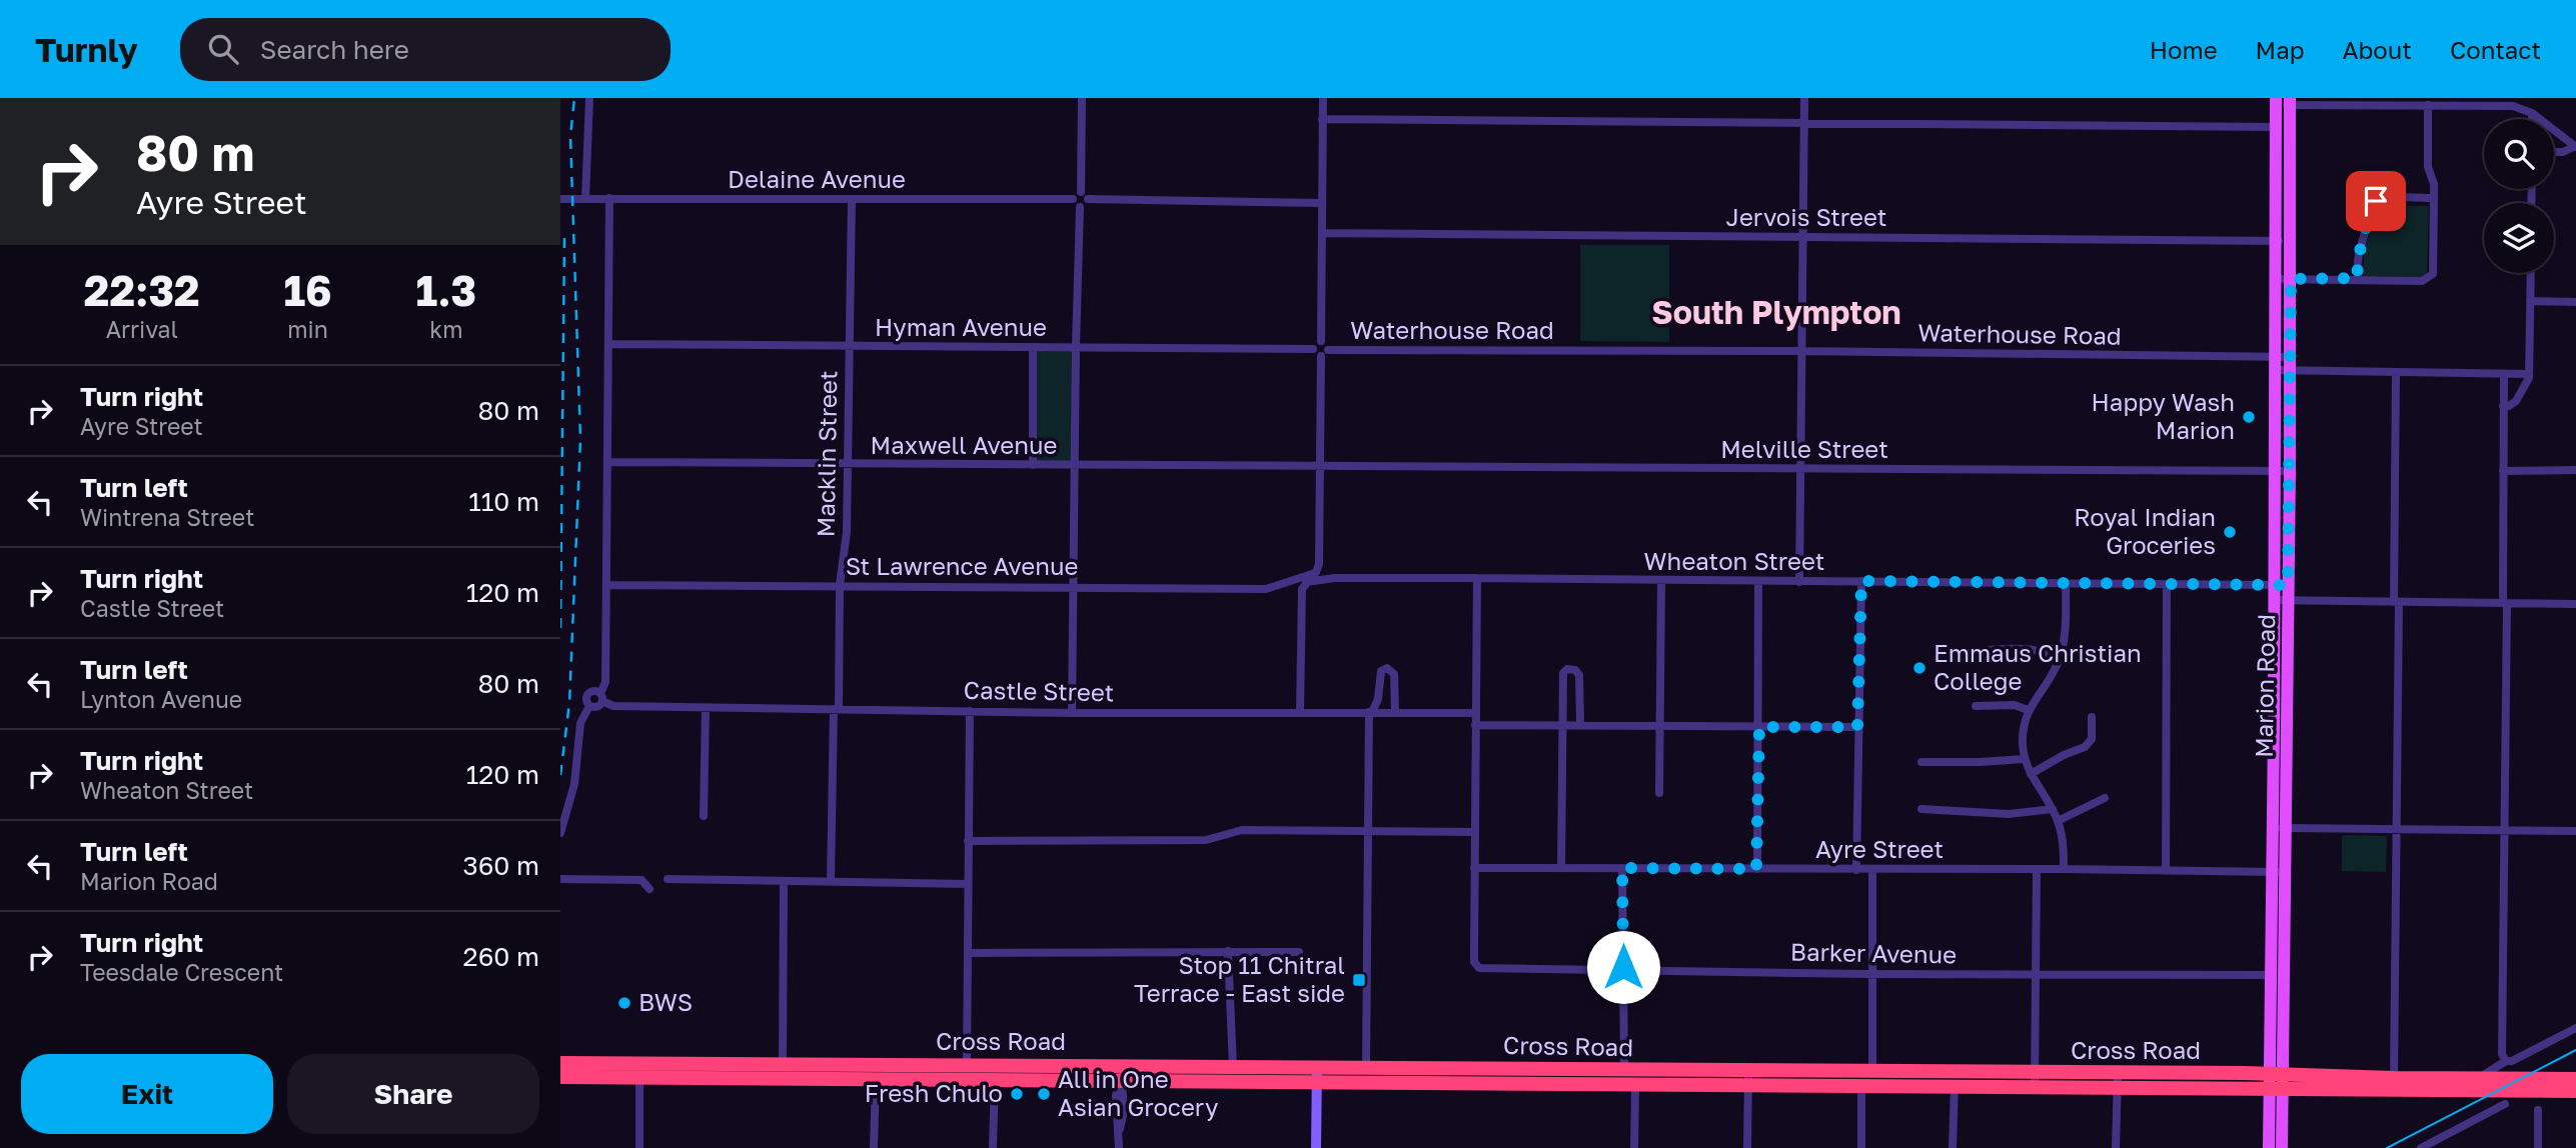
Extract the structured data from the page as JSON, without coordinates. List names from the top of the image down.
{
  "streets": {
    "highway": ["Cross Road"],
    "main road": ["Marion Road"],
    "street": [
      "Delaine Avenue",
      "Jervois Street",
      "Hyman Avenue",
      "Waterhouse Road",
      "Maxwell Avenue",
      "Melville Street",
      "Macklin Street",
      "Wheaton Street",
      "St Lawrence Avenue",
      "Castle Street",
      "Ayre Street",
      "Barker Avenue"
    ]
  },
  "crossings": [
    ["Delaine Avenue", "Macklin Street"],
    ["Jervois Street", "Marion Road"],
    ["Hyman Avenue", "Waterhouse Road"],
    ["Hyman Avenue", "Macklin Street"],
    ["Waterhouse Road", "Marion Road"],
    ["Maxwell Avenue", "Melville Street"],
    ["Maxwell Avenue", "Macklin Street"],
    ["Melville Street", "Marion Road"],
    ["Macklin Street", "St Lawrence Avenue"],
    ["Macklin Street", "Castle Street"],
    ["Wheaton Street", "Marion Road"],
    ["Marion Road", "Ayre Street"],
    ["Marion Road", "Barker Avenue"],
    ["Marion Road", "Cross Road"],
    ["Ayre Street", "Barker Avenue"]
  ],
  "districts": ["South Plympton"],
  "places": {
    "other": [
      "Happy Wash Marion",
      "Royal Indian Groceries",
      "Emmaus Christian College",
      "BWS",
      "Fresh Chulo",
      "All in One Asian Grocery"
    ],
    "transit": ["Stop 11 Chitral Terrace - East side"]
  },
  "page": {
    "header": "Turnly",
    "search": "Search here",
    "nav": [
      "Home",
      "Map",
      "About",
      "Contact"
    ],
    "turn": ["80 m", "Ayre Street"],
    "eta": [
      "22:32",
      "Arrival",
      "16",
      "min",
      "1.3",
      "km"
    ],
    "list": [
      {
        "name": "Turn right",
        "note": "Ayre Street",
        "value": "80 m"
      },
      {
        "name": "Turn left",
        "note": "Wintrena Street",
        "value": "110 m"
      },
      {
        "name": "Turn right",
        "note": "Castle Street",
        "value": "120 m"
      },
      {
        "name": "Turn left",
        "note": "Lynton Avenue",
        "value": "80 m"
      },
      {
        "name": "Turn right",
        "note": "Wheaton Street",
        "value": "120 m"
      },
      {
        "name": "Turn left",
        "note": "Marion Road",
        "value": "360 m"
      },
      {
        "name": "Turn right",
        "note": "Teesdale Crescent",
        "value": "260 m"
      }
    ],
    "buttons": ["Exit", "Share"]
  }
}
